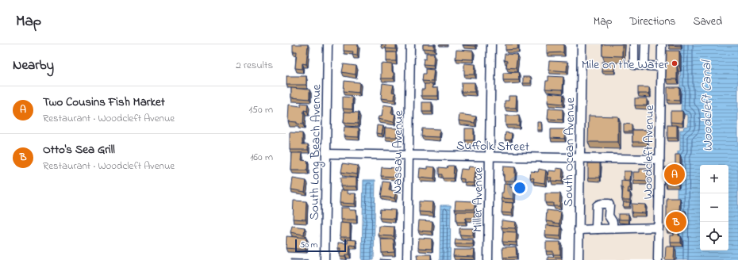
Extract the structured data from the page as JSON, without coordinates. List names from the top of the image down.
{
  "streets": {
    "street": [
      "Suffolk Street",
      "South Long Beach Avenue",
      "Nassau Avenue",
      "South Ocean Avenue",
      "Woodcleft Avenue",
      "Miller Avenue"
    ]
  },
  "crossings": [
    ["Suffolk Street", "South Long Beach Avenue"],
    ["Suffolk Street", "Nassau Avenue"],
    ["Suffolk Street", "South Ocean Avenue"],
    ["Suffolk Street", "Woodcleft Avenue"],
    ["Suffolk Street", "Miller Avenue"]
  ],
  "water": ["Woodcleft Canal"],
  "places": ["Mile on the Water"],
  "scale_bar": "50 m",
  "page": {
    "header": "Map",
    "nav": ["Map", "Directions", "Saved"],
    "heading": ["Nearby", "2 results"],
    "list": [
      {
        "mark": "A",
        "name": "Two Cousins Fish Market",
        "note": "Restaurant · Woodcleft Avenue",
        "value": "150 m"
      },
      {
        "mark": "B",
        "name": "Otto's Sea Grill",
        "note": "Restaurant · Woodcleft Avenue",
        "value": "160 m"
      }
    ],
    "pins": ["A", "B"],
    "map_buttons": ["+", "−"],
    "scale": "50 m"
  }
}
